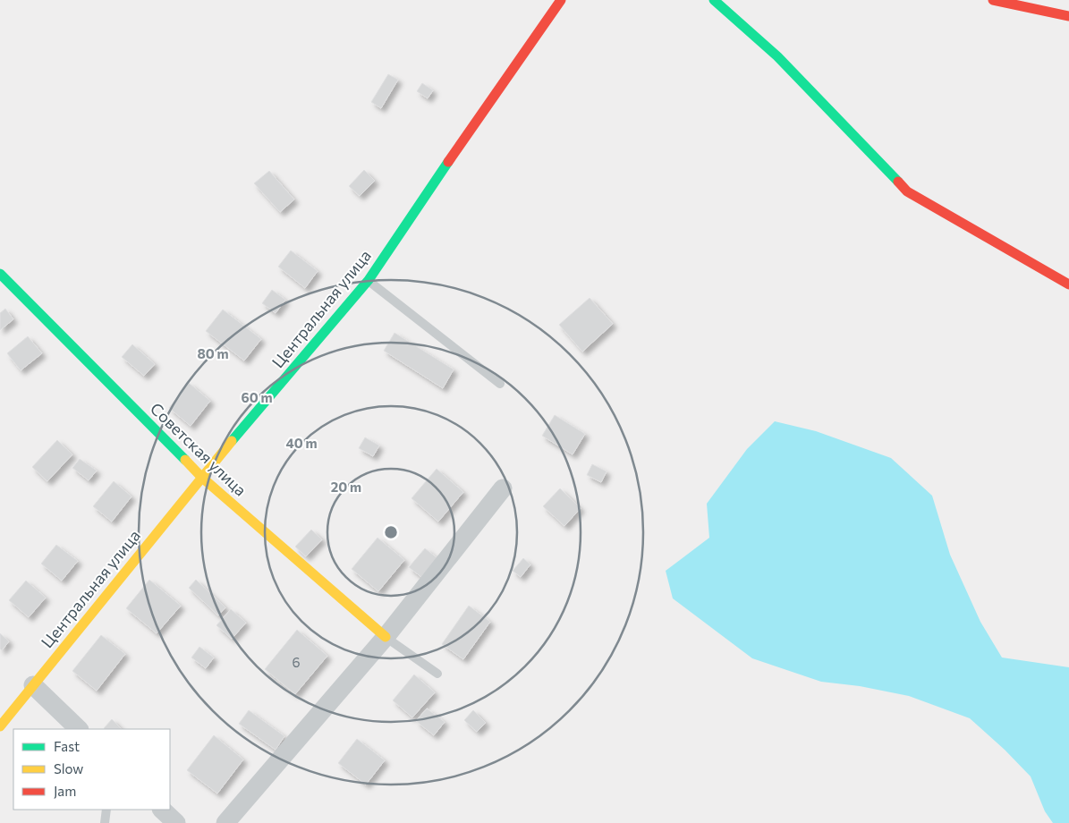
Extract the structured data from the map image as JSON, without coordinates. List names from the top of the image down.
{
  "streets": {
    "street": ["Центральная улица", "Советская улица"]
  },
  "crossings": [
    ["Центральная улица", "Советская улица"]
  ],
  "house_numbers": ["6"],
  "legend": ["Fast", "Slow", "Jam"],
  "rings": [
    "80 m",
    "60 m",
    "40 m",
    "20 m"
  ]
}
